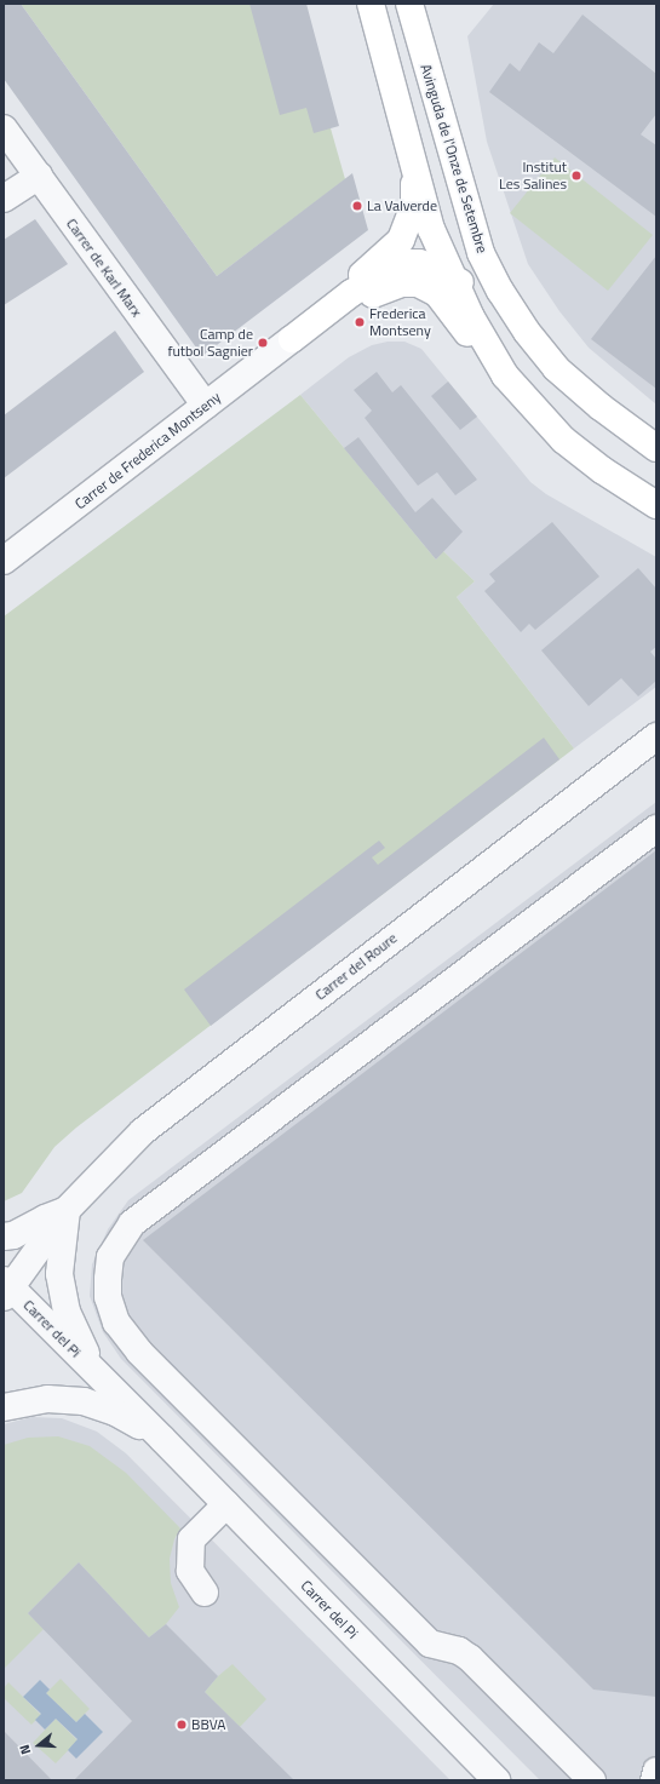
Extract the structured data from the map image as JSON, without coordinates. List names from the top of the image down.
{
  "streets": {
    "main road": ["Avinguda de l'Onze de Setembre"],
    "street": [
      "Carrer de Karl Marx",
      "Carrer de Frederica Montseny",
      "Carrer del Roure",
      "Carrer del Pi"
    ]
  },
  "crossings": [
    ["Carrer de Karl Marx", "Carrer de Frederica Montseny"],
    ["Carrer del Roure", "Carrer del Pi"]
  ],
  "places": [
    "Institut Les Salines",
    "La Valverde",
    "Frederica Montseny",
    "Camp de futbol Sagnier",
    "BBVA"
  ],
  "north": "left"
}
